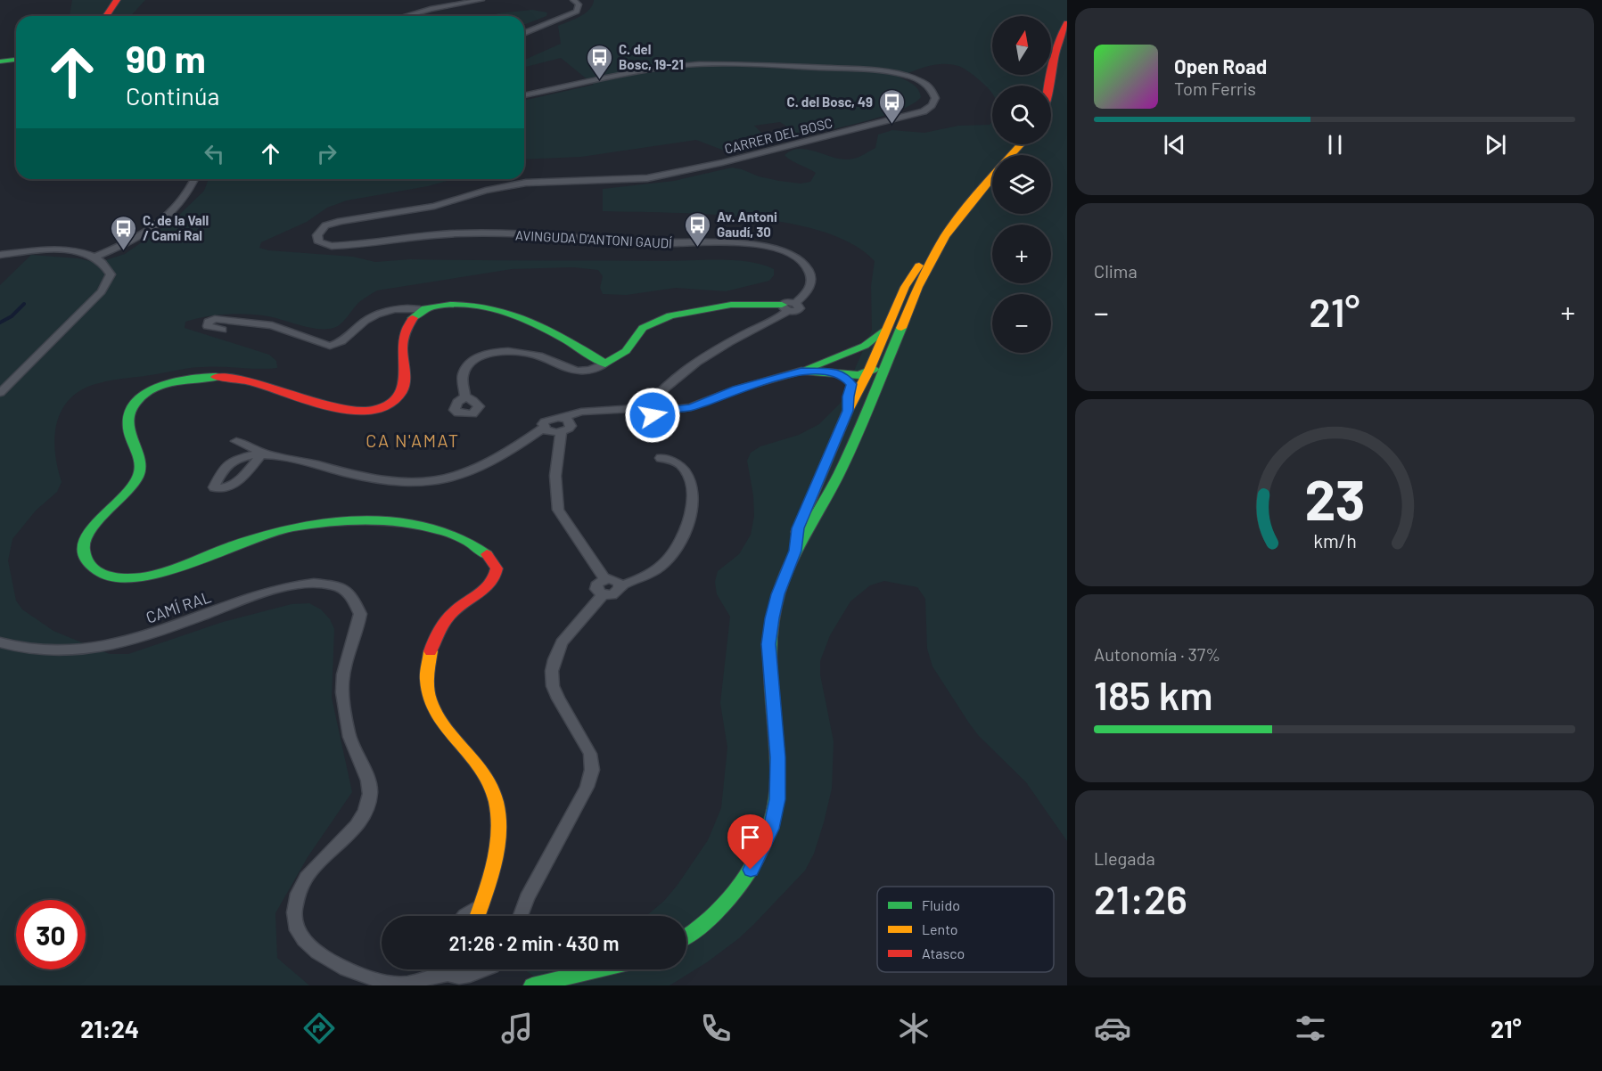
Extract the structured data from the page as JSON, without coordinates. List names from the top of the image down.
{
  "streets": {
    "street": ["CARRER DEL BOSC", "AVINGUDA D'ANTONI GAUDÍ", "CAMÍ RAL"]
  },
  "crossings": [
    ["CARRER DEL BOSC", "AVINGUDA D'ANTONI GAUDÍ"]
  ],
  "districts": ["CA N'AMAT"],
  "places": {
    "bus stop": [
      "C. del Bosc, 19-21",
      "C. del Bosc, 49",
      "Av. Antoni Gaudí, 30",
      "C. de la Vall / Camí Ral"
    ]
  },
  "legend": ["Fluido", "Lento", "Atasco"],
  "north": "top",
  "page": {
    "map_buttons": ["+", "−"],
    "turn": ["90 m", "Continúa"],
    "song": ["Open Road", "Tom Ferris"],
    "tile": [
      "Clima",
      ["Autonomía · 37%", "185 km"],
      ["Llegada", "21:26"]
    ],
    "heat": ["−", "21°", "+"],
    "limit": "30",
    "trip": "21:26 · 2 min · 430 m",
    "tabs": ["21:24", "21°"],
    "gauge": ["23", "km/h"]
  }
}
